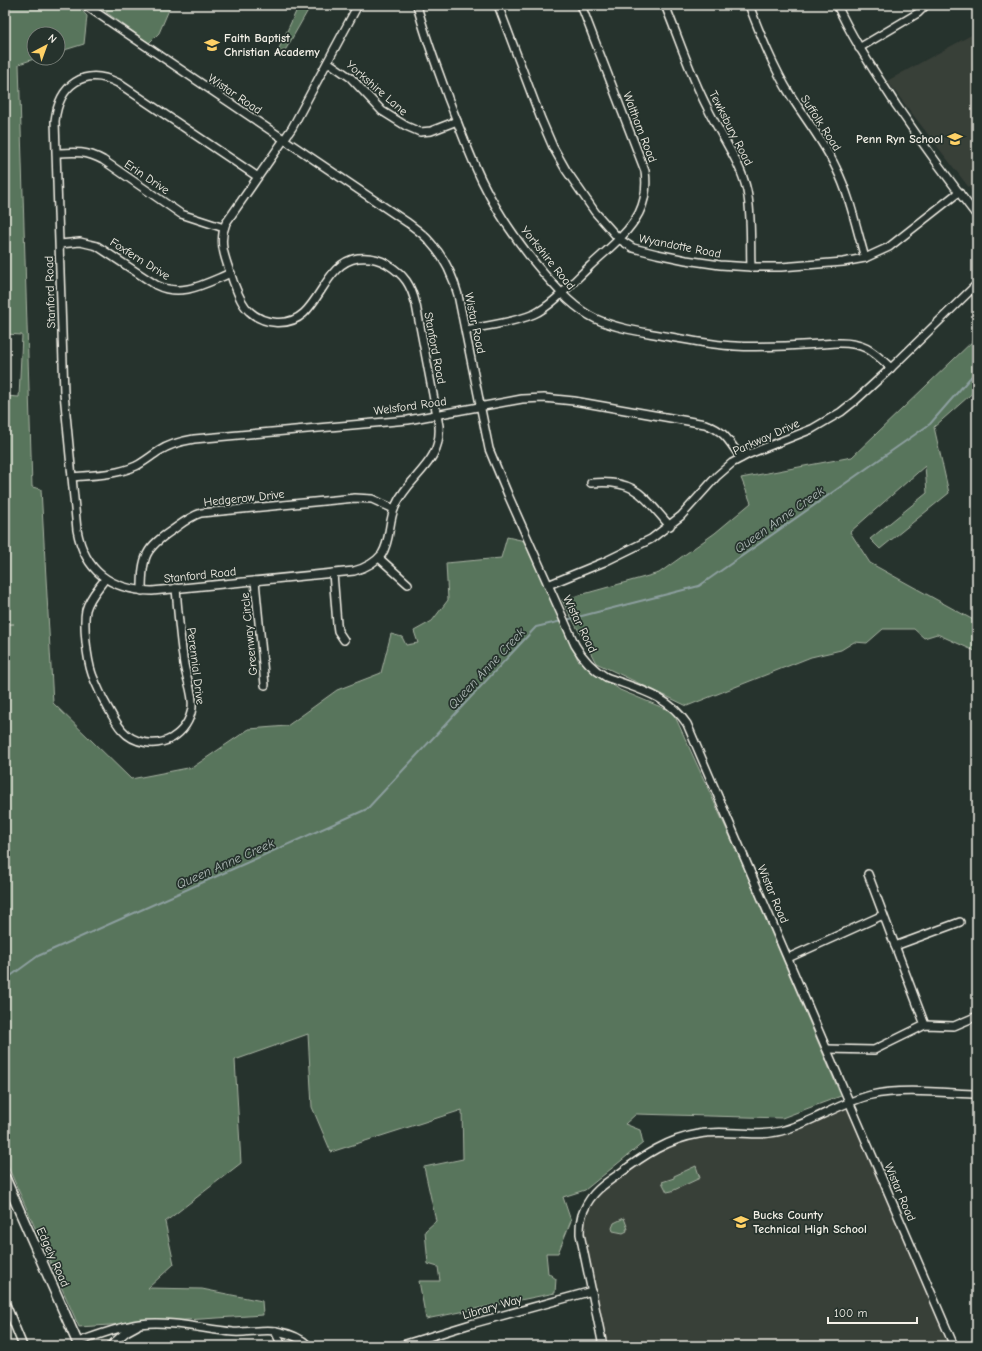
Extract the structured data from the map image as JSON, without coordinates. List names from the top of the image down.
{
  "streets": {
    "main road": ["Edgely Road"],
    "street": [
      "Yorkshire Lane",
      "Wistar Road",
      "Suffolk Road",
      "Waltham Road",
      "Tewksbury Road",
      "Erin Drive",
      "Wyandotte Road",
      "Yorkshire Road",
      "Foxfern Drive",
      "Stanford Road",
      "Welsford Road",
      "Parkway Drive",
      "Hedgerow Drive",
      "Greenway Circle",
      "Perennial Drive",
      "Library Way"
    ]
  },
  "crossings": [
    ["Yorkshire Lane", "Yorkshire Road"],
    ["Yorkshire Lane", "Stanford Road"],
    ["Wistar Road", "Waltham Road"],
    ["Wistar Road", "Stanford Road"],
    ["Wistar Road", "Welsford Road"],
    ["Wistar Road", "Parkway Drive"],
    ["Suffolk Road", "Wyandotte Road"],
    ["Waltham Road", "Wyandotte Road"],
    ["Waltham Road", "Yorkshire Road"],
    ["Tewksbury Road", "Wyandotte Road"],
    ["Erin Drive", "Stanford Road"],
    ["Yorkshire Road", "Parkway Drive"],
    ["Foxfern Drive", "Stanford Road"],
    ["Stanford Road", "Welsford Road"],
    ["Stanford Road", "Hedgerow Drive"],
    ["Stanford Road", "Greenway Circle"],
    ["Stanford Road", "Perennial Drive"],
    ["Welsford Road", "Parkway Drive"]
  ],
  "water": ["Queen Anne Creek"],
  "places": {
    "school or university": ["Faith Baptist Christian Academy", "Penn Ryn School", "Bucks County Technical High School"]
  },
  "scale_bar": "100 m",
  "north": "top right"
}
